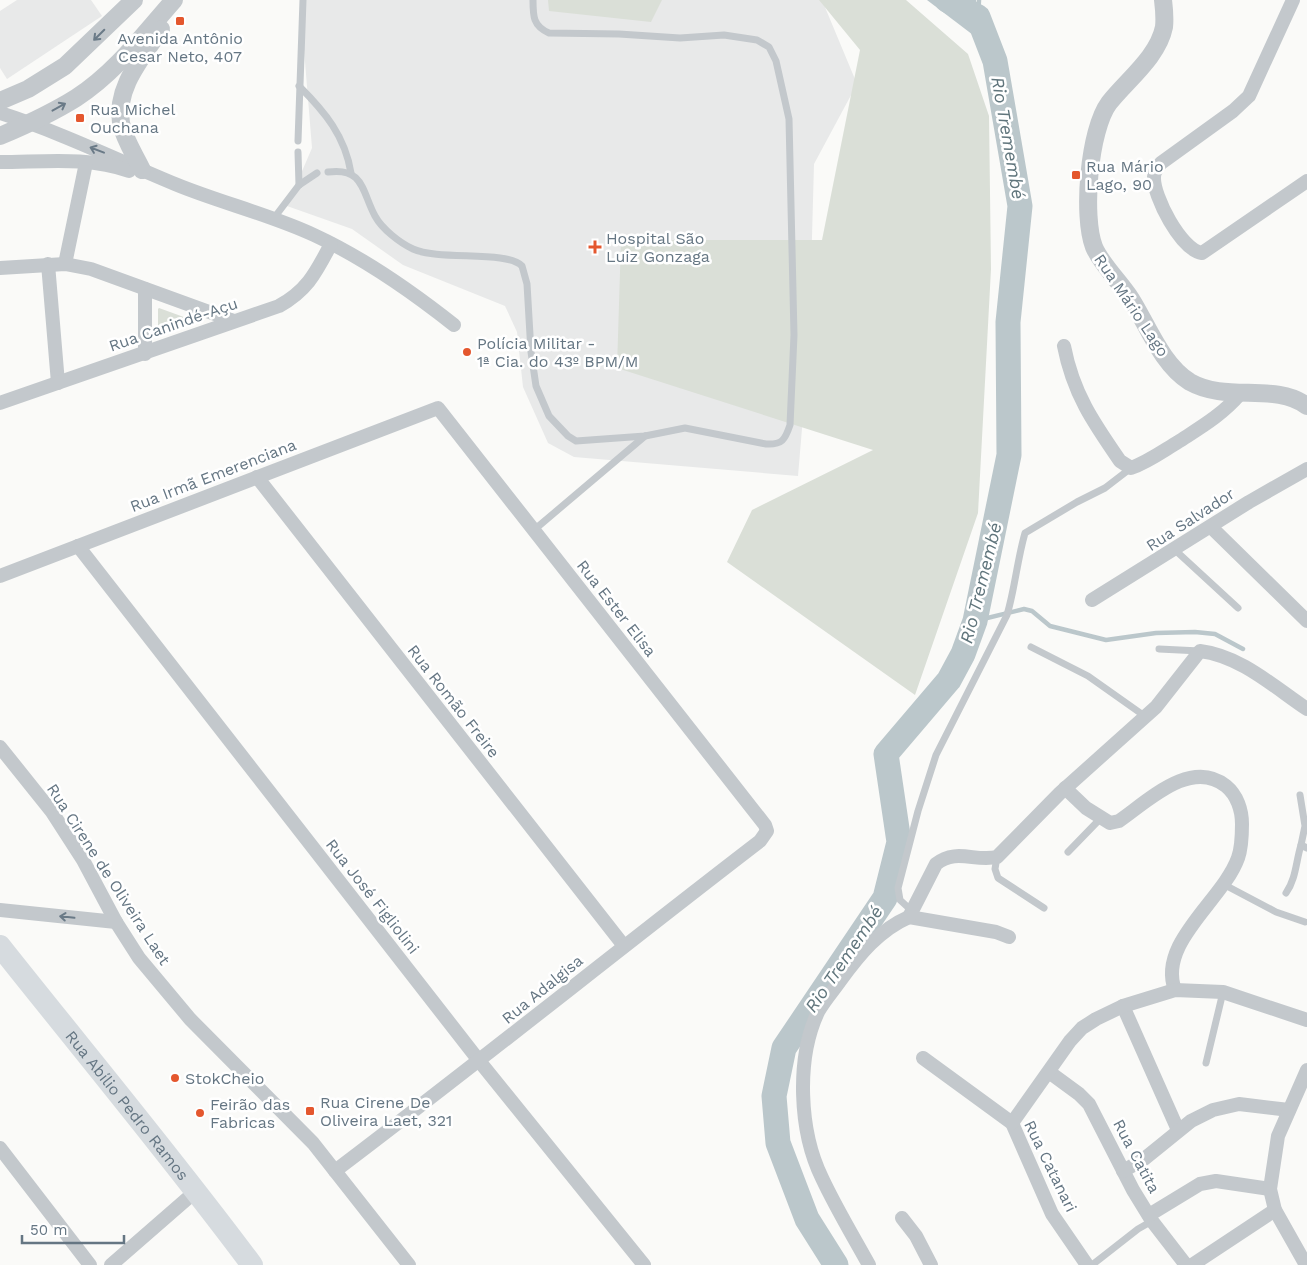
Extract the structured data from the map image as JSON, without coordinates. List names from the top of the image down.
{
  "streets": {
    "main road": ["Rua Abílio Pedro Ramos"],
    "street": [
      "Rua Mário Lago",
      "Rua Canindé-Açu",
      "Rua Irmã Emerenciana",
      "Rua Salvador",
      "Rua Ester Elisa",
      "Rua Romão Freire",
      "Rua Cirene de Oliveira Laet",
      "Rua José Figliolini",
      "Rua Adalgisa",
      "Rua Catita",
      "Rua Catanari"
    ]
  },
  "crossings": [
    ["Rua Irmã Emerenciana", "Rua Ester Elisa"],
    ["Rua Irmã Emerenciana", "Rua Romão Freire"],
    ["Rua Irmã Emerenciana", "Rua José Figliolini"],
    ["Rua Ester Elisa", "Rua Adalgisa"],
    ["Rua Romão Freire", "Rua Adalgisa"],
    ["Rua Cirene de Oliveira Laet", "Rua Adalgisa"],
    ["Rua José Figliolini", "Rua Adalgisa"]
  ],
  "water": ["Rio Tremembé"],
  "places": {
    "transit": [
      "Avenida Antônio Cesar Neto, 407",
      "Rua Michel Ouchana",
      "Rua Mário Lago, 90",
      "Rua Cirene De Oliveira Laet, 321"
    ],
    "health": ["Hospital São Luiz Gonzaga"],
    "other": ["Polícia Militar - 1ª Cia. do 43º BPM/M", "StokCheio", "Feirão das Fabricas"]
  },
  "scale_bar": "50 m"
}
